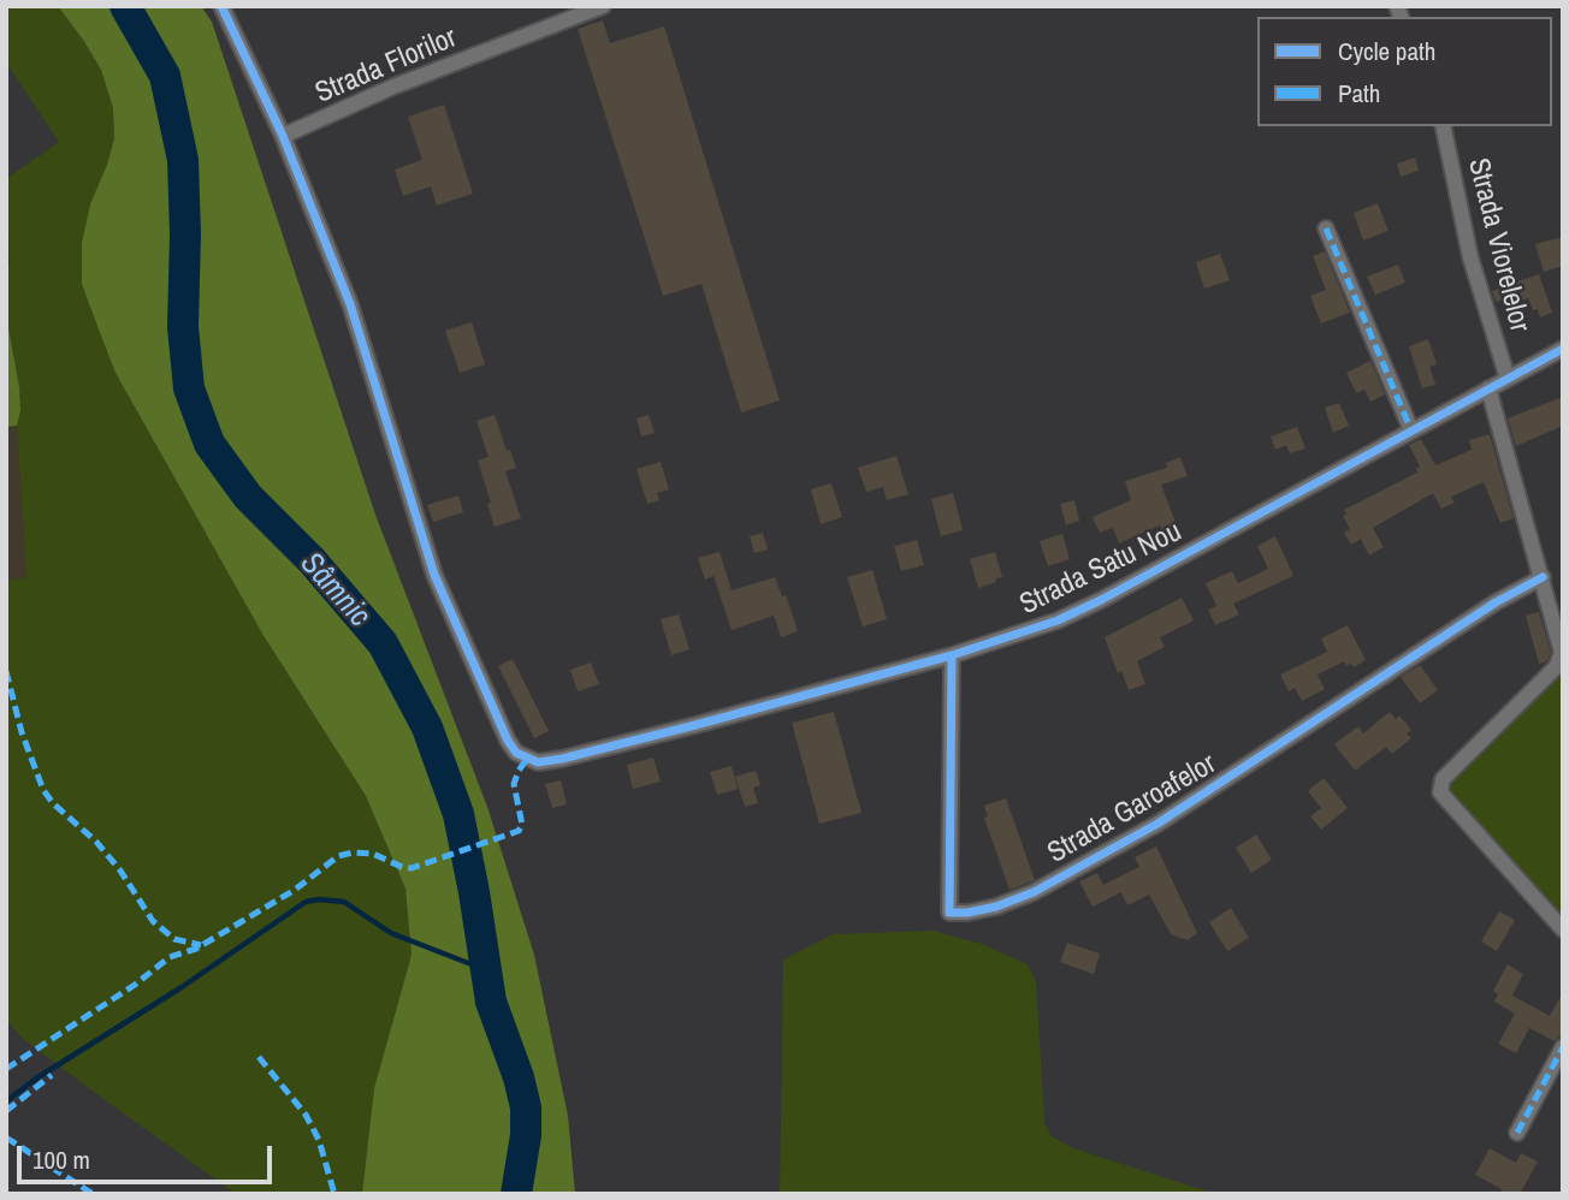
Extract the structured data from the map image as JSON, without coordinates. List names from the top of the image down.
{
  "streets": {
    "street": [
      "Strada Florilor",
      "Strada Viorelelor",
      "Strada Satu Nou",
      "Strada Garoafelor"
    ]
  },
  "crossings": [
    ["Strada Florilor", "Strada Satu Nou"],
    ["Strada Viorelelor", "Strada Satu Nou"],
    ["Strada Satu Nou", "Strada Garoafelor"]
  ],
  "water": ["Sâmnic"],
  "legend": ["Cycle path", "Path"],
  "scale_bar": "100 m"
}
